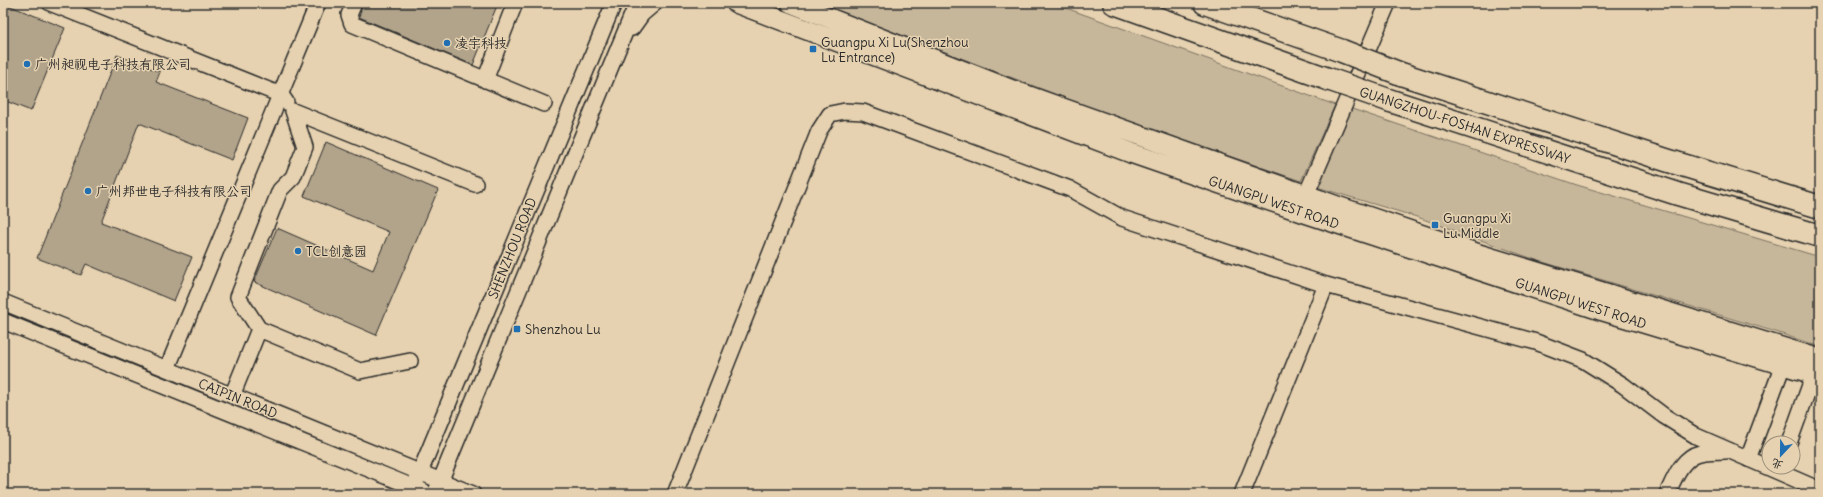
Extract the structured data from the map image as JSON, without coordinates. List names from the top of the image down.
{
  "streets": {
    "highway": ["GUANGZHOU-FOSHAN EXPRESSWAY"],
    "main road": ["GUANGPU WEST ROAD"],
    "street": ["SHENZHOU ROAD", "CAIPIN ROAD"]
  },
  "crossings": [
    ["SHENZHOU ROAD", "CAIPIN ROAD"]
  ],
  "places": {
    "other": [
      "凌宇科技",
      "广州昶视电子科技有限公司",
      "广州邦世电子科技有限公司",
      "TCL创意园"
    ],
    "transit": ["Guangpu Xi Lu(Shenzhou Lu Entrance)", "Guangpu Xi Lu Middle", "Shenzhou Lu"]
  },
  "north": "bottom"
}
